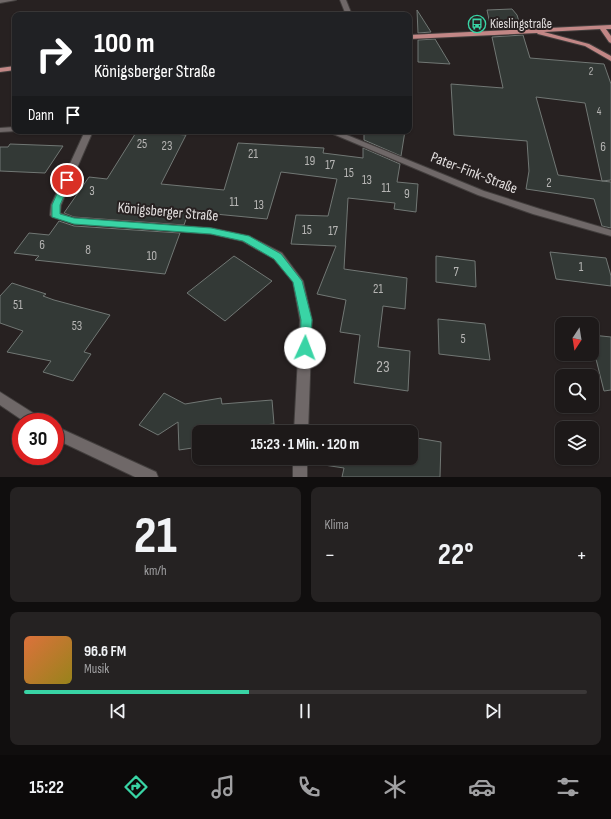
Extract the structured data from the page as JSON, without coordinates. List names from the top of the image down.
{
  "streets": {
    "street": ["Pater-Fink-Straße", "Königsberger Straße"]
  },
  "places": {
    "bus stop": ["Kieslingstraße"]
  },
  "house_numbers": [
    "2",
    "4",
    "25",
    "23",
    "6",
    "21",
    "19",
    "17",
    "15",
    "13",
    "2",
    "11",
    "3",
    "9",
    "11",
    "13",
    "15",
    "17",
    "6",
    "8",
    "10",
    "1",
    "7",
    "21",
    "51",
    "53",
    "5",
    "23"
  ],
  "north": "bottom",
  "page": {
    "turn": ["100 m", "Königsberger Straße"],
    "then": "Dann",
    "limit": "30",
    "trip": "15:23 · 1 Min. · 120 m",
    "tile": [
      ["21", "km/h"],
      "Klima"
    ],
    "heat": ["−", "22°", "+"],
    "song": ["96.6 FM", "Musik"],
    "tabs": "15:22"
  }
}
